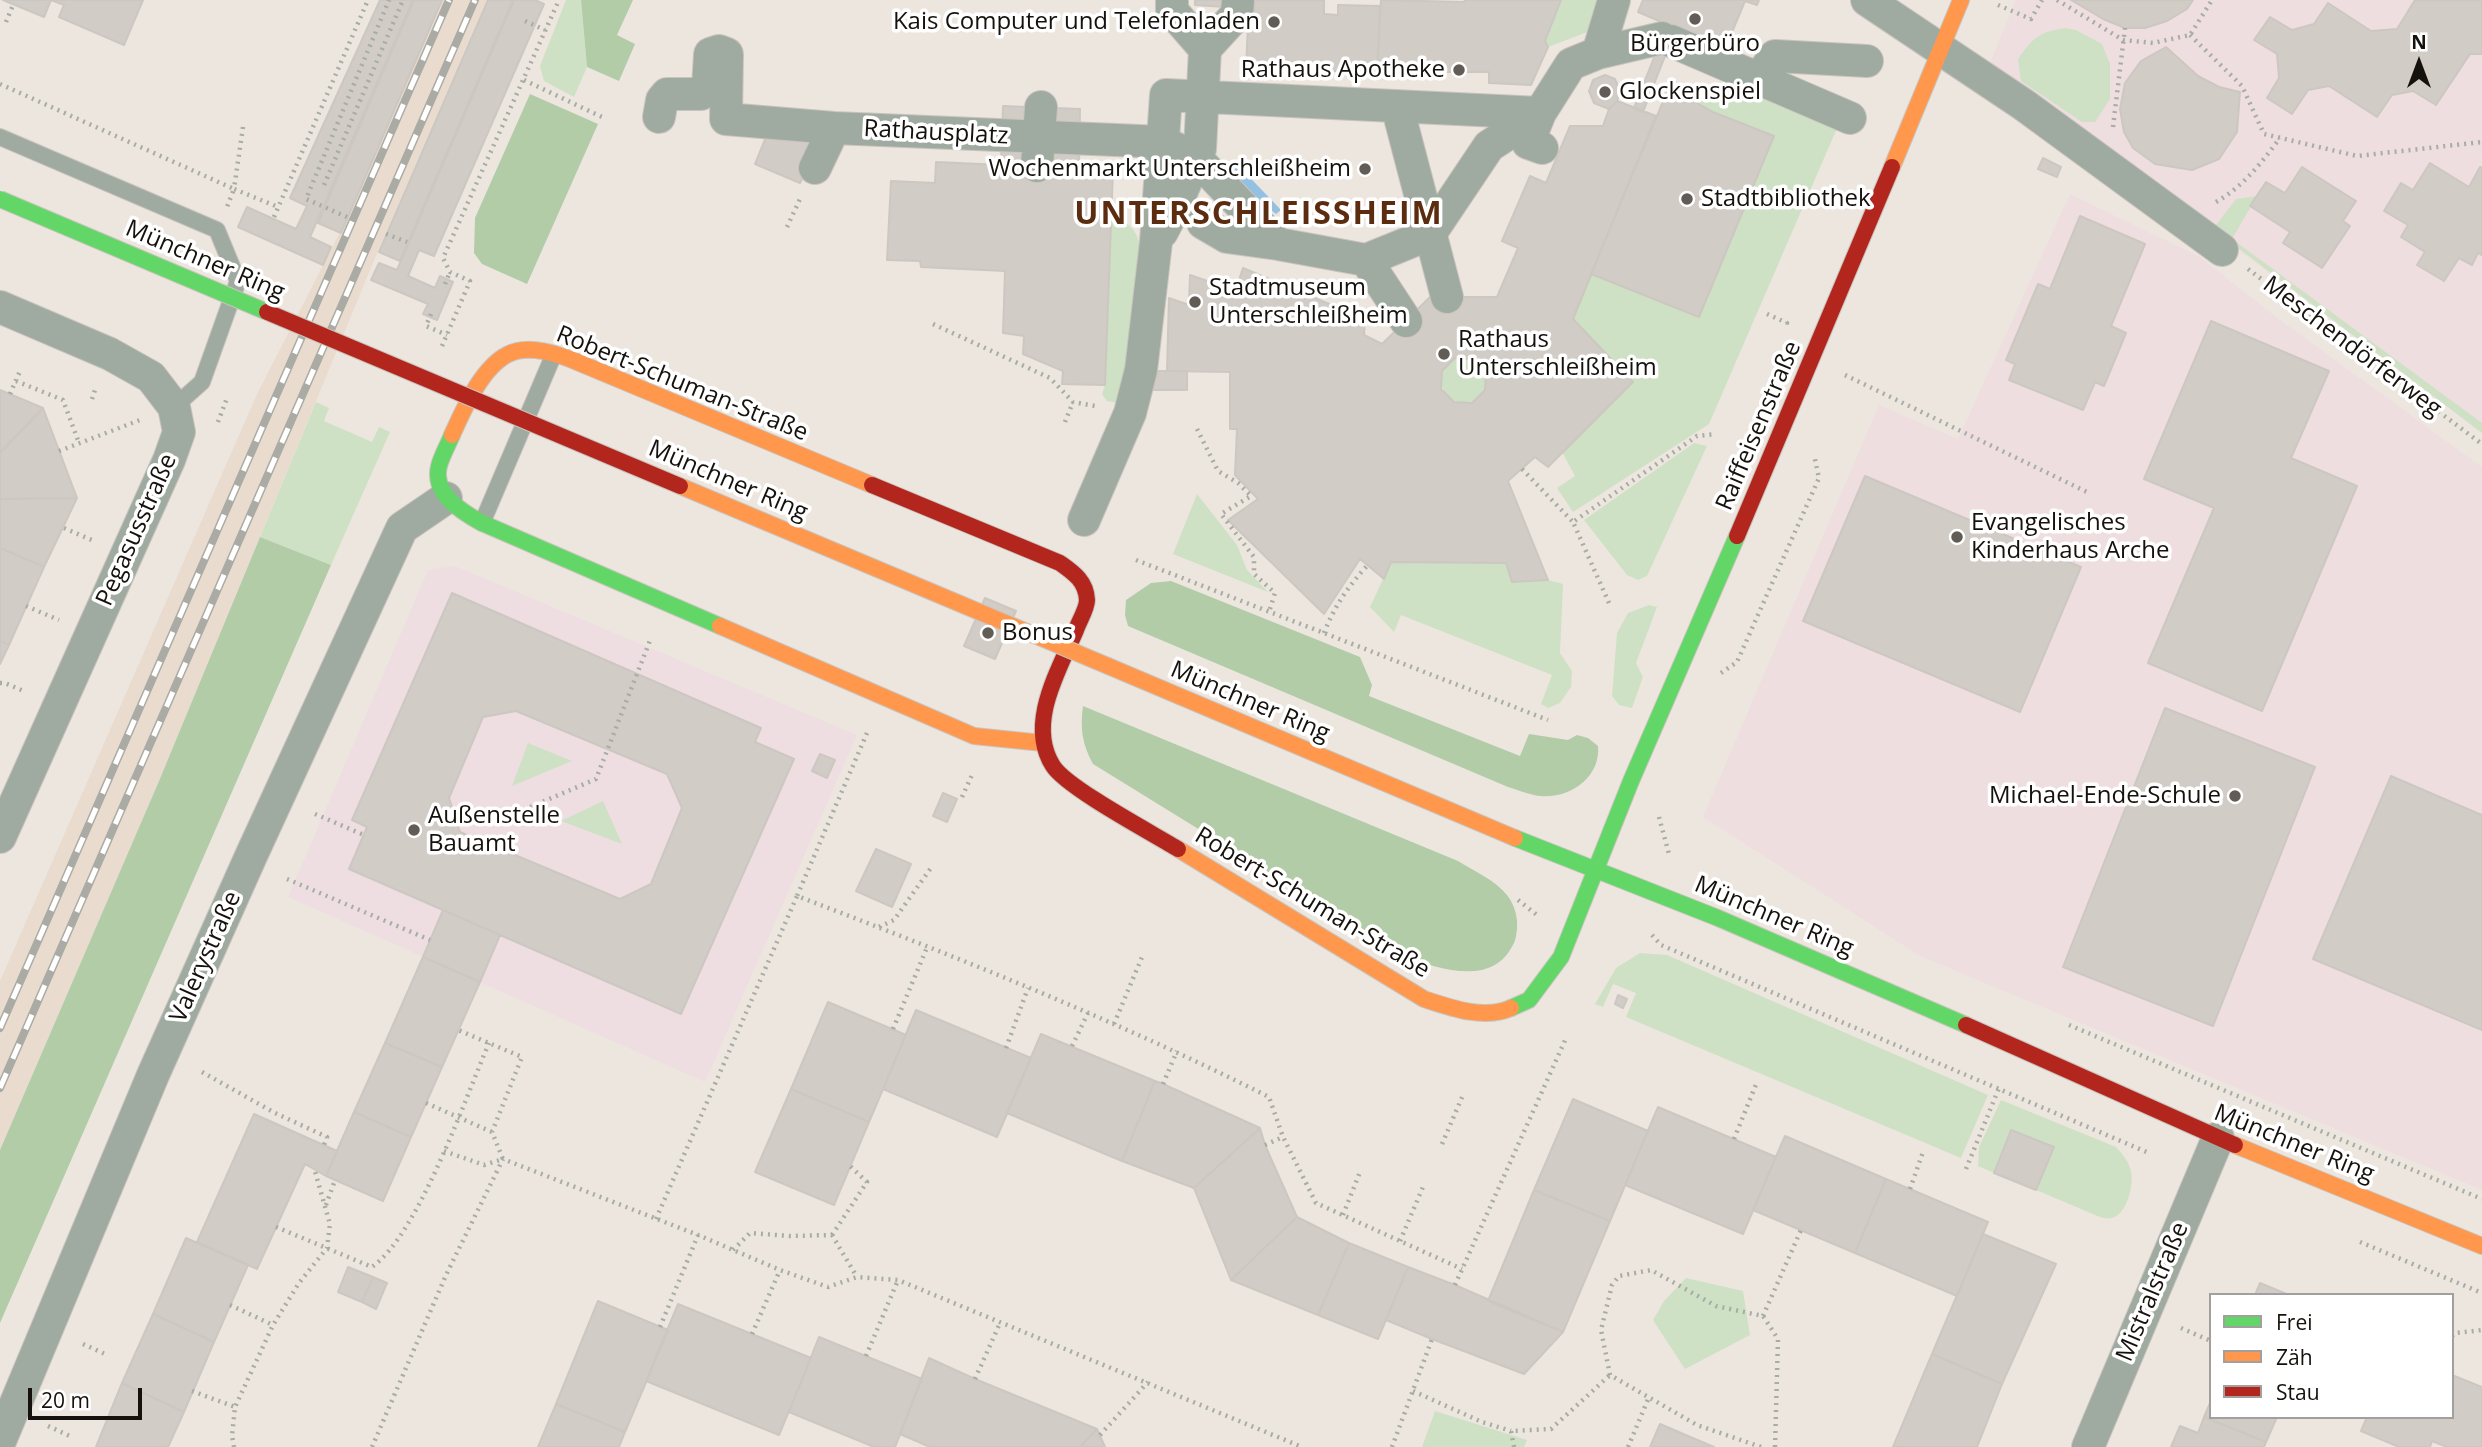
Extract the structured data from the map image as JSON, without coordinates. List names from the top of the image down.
{
  "streets": {
    "street": [
      "Rathausplatz",
      "Münchner Ring",
      "Robert-Schuman-Straße",
      "Raiffeisenstraße",
      "Pegasusstraße",
      "Valerystraße",
      "Mistralstraße"
    ],
    "path": ["Meschendörferweg"]
  },
  "crossings": [
    ["Münchner Ring", "Robert-Schuman-Straße"],
    ["Münchner Ring", "Raiffeisenstraße"],
    ["Münchner Ring", "Mistralstraße"],
    ["Robert-Schuman-Straße", "Raiffeisenstraße"],
    ["Robert-Schuman-Straße", "Valerystraße"]
  ],
  "districts": ["UNTERSCHLEISSHEIM"],
  "places": [
    "Bürgerbüro",
    "Kais Computer und Telefonladen",
    "Rathaus Apotheke",
    "Glockenspiel",
    "Wochenmarkt Unterschleißheim",
    "Stadtbibliothek",
    "Stadtmuseum Unterschleißheim",
    "Rathaus Unterschleißheim",
    "Evangelisches Kinderhaus Arche",
    "Bonus",
    "Michael-Ende-Schule",
    "Außenstelle Bauamt"
  ],
  "legend": ["Frei", "Zäh", "Stau"],
  "scale_bar": "20 m",
  "north": "top"
}
